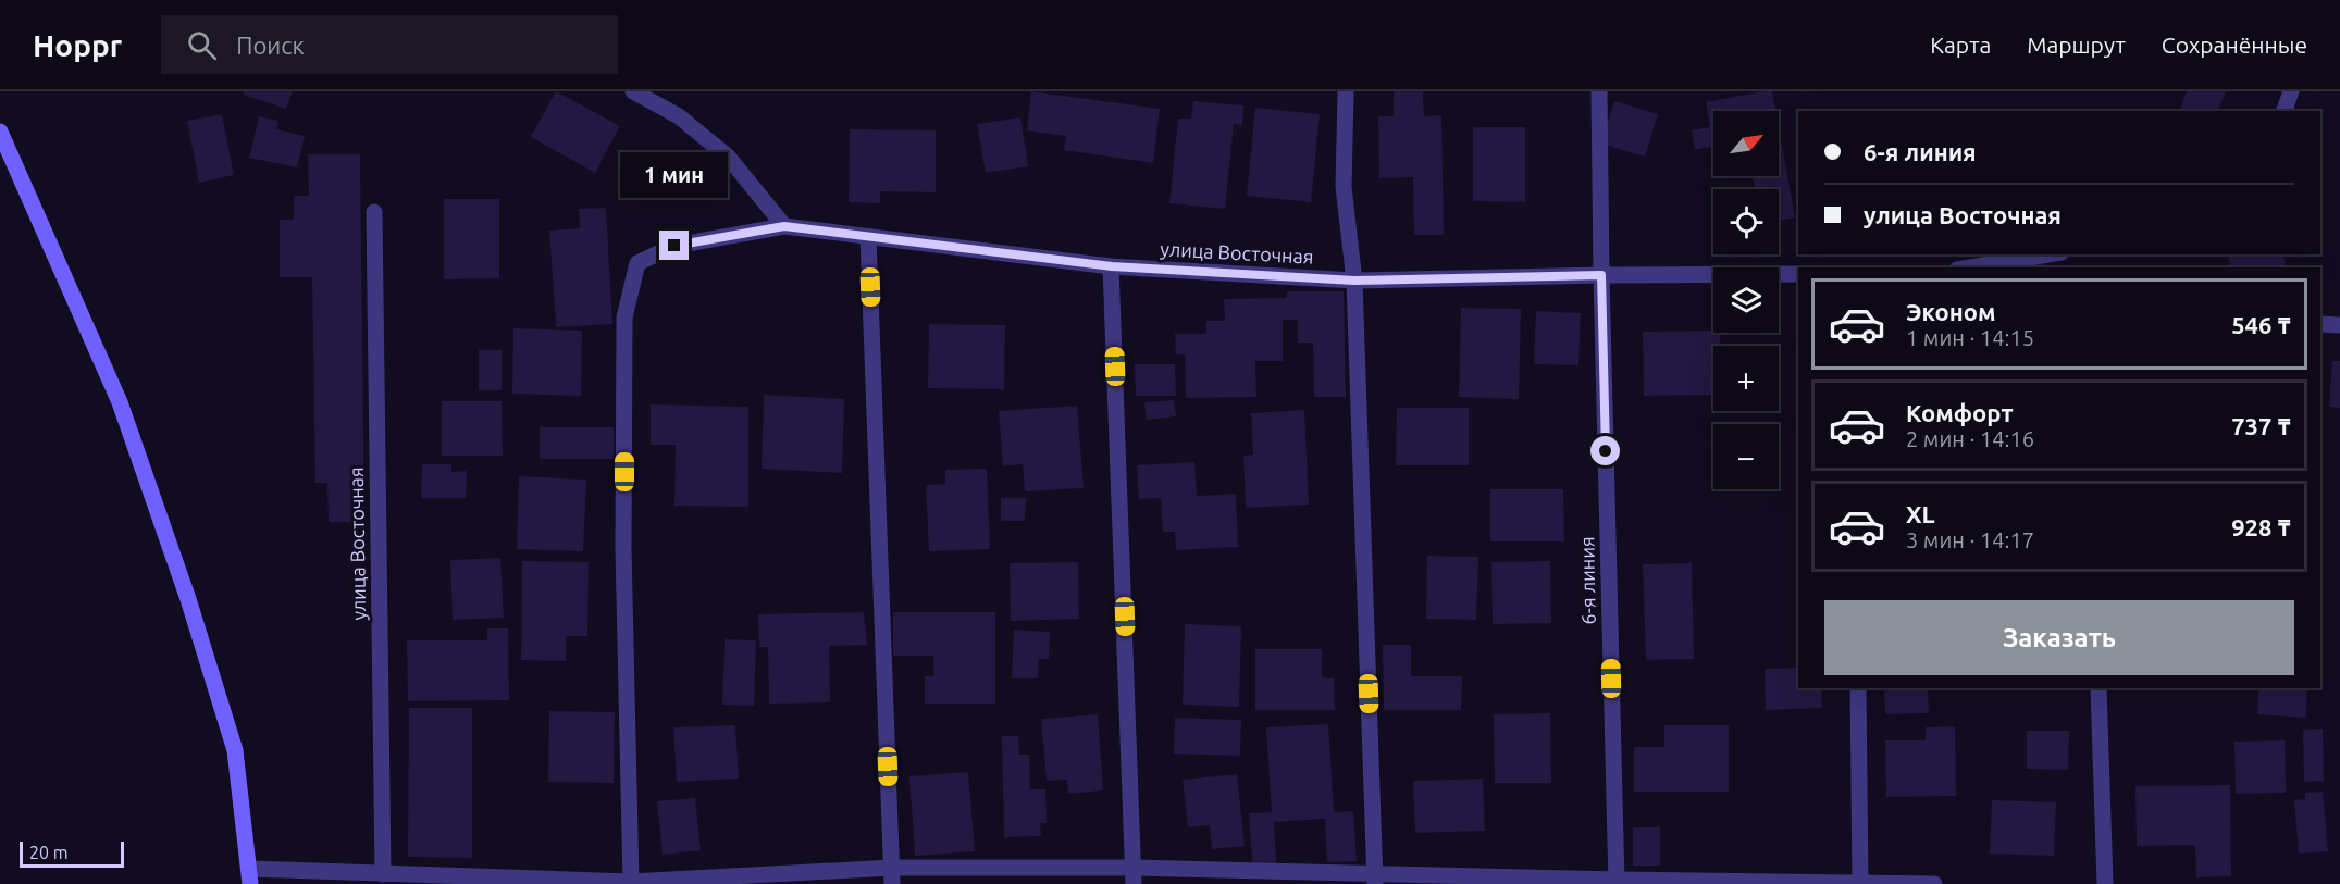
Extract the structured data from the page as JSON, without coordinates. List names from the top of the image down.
{
  "streets": {
    "street": ["улица Восточная", "6-я линия"]
  },
  "crossings": [
    ["улица Восточная", "6-я линия"]
  ],
  "scale_bar": "20 m",
  "north": "top right",
  "page": {
    "header": "Hoppr",
    "search": "Поиск",
    "nav": ["Карта", "Маршрут", "Сохранённые"],
    "map_buttons": ["+", "−"],
    "banner": ["6-я линия", "улица Восточная"],
    "bubble": "1 мин",
    "list": [
      {
        "name": "Эконом",
        "note": "1 мин · 14:15",
        "value": "546 ₸"
      },
      {
        "name": "Комфорт",
        "note": "2 мин · 14:16",
        "value": "737 ₸"
      },
      {
        "name": "XL",
        "note": "3 мин · 14:17",
        "value": "928 ₸"
      }
    ],
    "buttons": "Заказать",
    "scale": "20 m"
  }
}
